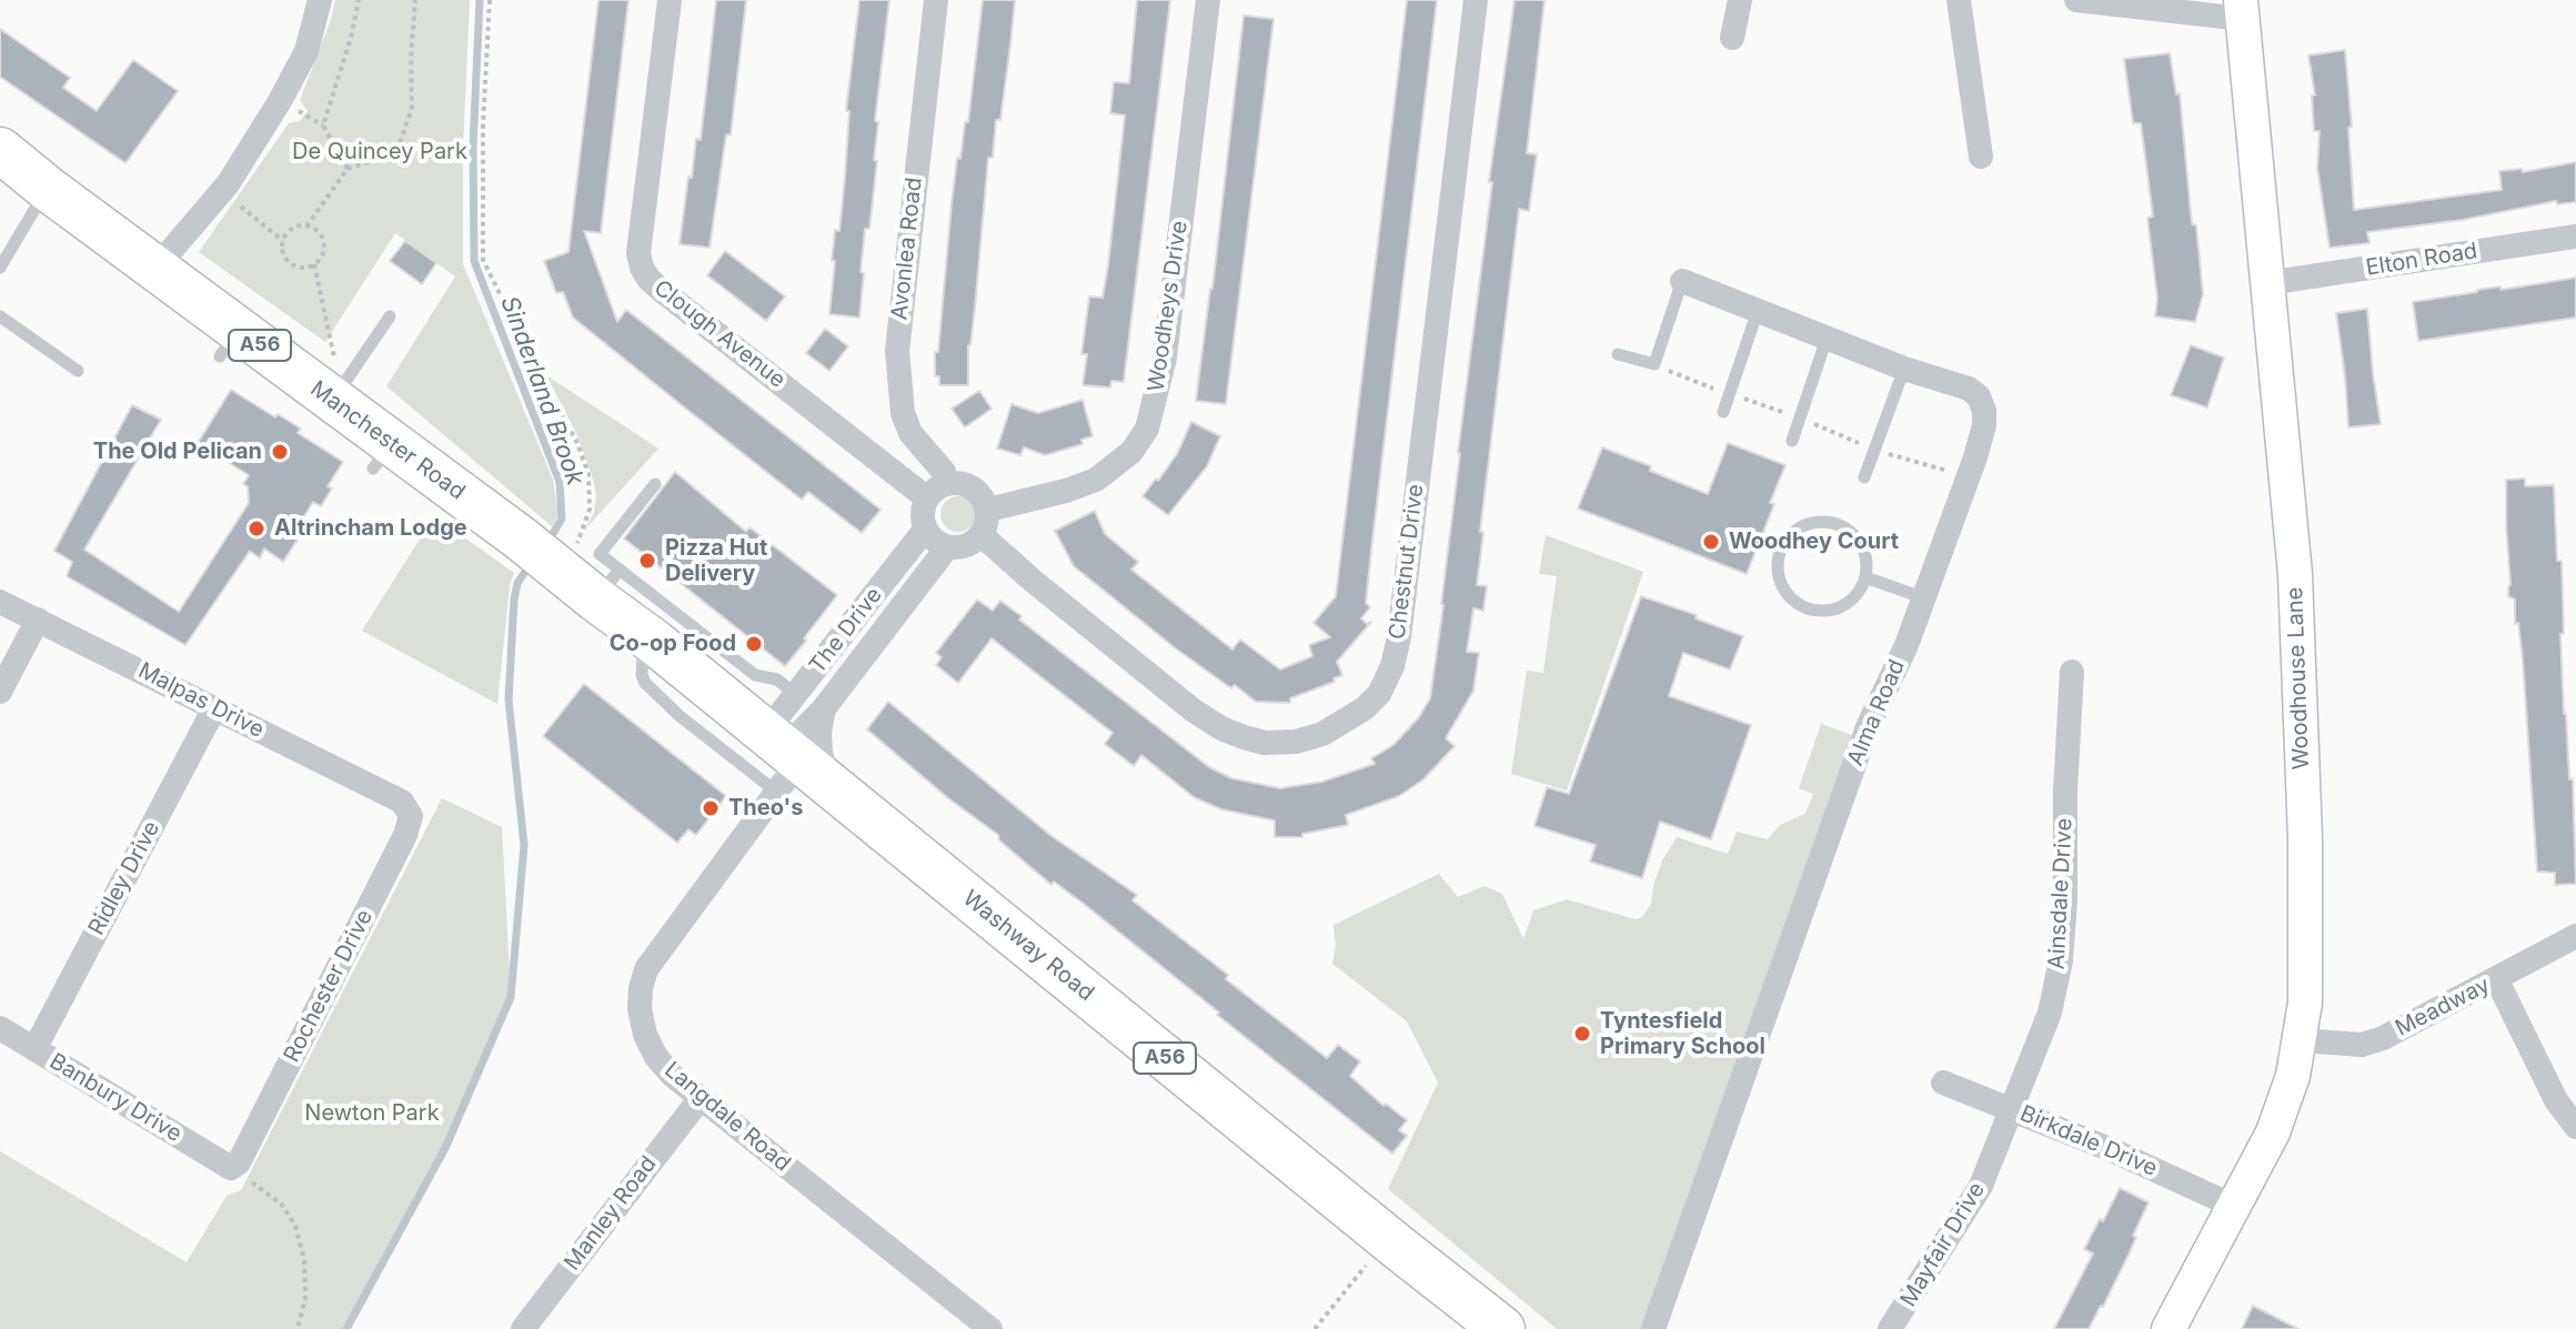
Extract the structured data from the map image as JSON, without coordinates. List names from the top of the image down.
{
  "streets": {
    "highway": ["A56", "Manchester Road", "Washway Road"],
    "street": [
      "Avonlea Road",
      "Elton Road",
      "Woodheys Drive",
      "Clough Avenue",
      "Chestnut Drive",
      "The Drive",
      "Woodhouse Lane",
      "Malpas Drive",
      "Alma Road",
      "Ridley Drive",
      "Ainsdale Drive",
      "Rochester Drive",
      "Meadway",
      "Banbury Drive",
      "Langdale Road",
      "Birkdale Drive",
      "Manley Road",
      "Mayfair Drive"
    ]
  },
  "crossings": [
    ["Avonlea Road", "Woodheys Drive"],
    ["Avonlea Road", "Clough Avenue"],
    ["Avonlea Road", "Chestnut Drive"],
    ["Avonlea Road", "The Drive"],
    ["Elton Road", "Woodhouse Lane"],
    ["Woodheys Drive", "Clough Avenue"],
    ["Woodheys Drive", "Chestnut Drive"],
    ["Woodheys Drive", "The Drive"],
    ["Clough Avenue", "Chestnut Drive"],
    ["Clough Avenue", "The Drive"],
    ["Manchester Road", "Washway Road"],
    ["Chestnut Drive", "The Drive"],
    ["The Drive", "Washway Road"],
    ["The Drive", "Langdale Road"],
    ["Woodhouse Lane", "Meadway"],
    ["Woodhouse Lane", "Birkdale Drive"],
    ["Malpas Drive", "Ridley Drive"],
    ["Malpas Drive", "Rochester Drive"],
    ["Ridley Drive", "Banbury Drive"],
    ["Ainsdale Drive", "Birkdale Drive"],
    ["Ainsdale Drive", "Mayfair Drive"],
    ["Washway Road", "Langdale Road"],
    ["Rochester Drive", "Banbury Drive"],
    ["Langdale Road", "Manley Road"],
    ["Birkdale Drive", "Mayfair Drive"]
  ],
  "water": ["Sinderland Brook"],
  "parks": ["De Quincey Park", "Newton Park"],
  "places": [
    "The Old Pelican",
    "Altrincham Lodge",
    "Woodhey Court",
    "Pizza Hut Delivery",
    "Co-op Food",
    "Theo's",
    "Tyntesfield Primary School"
  ]
}
